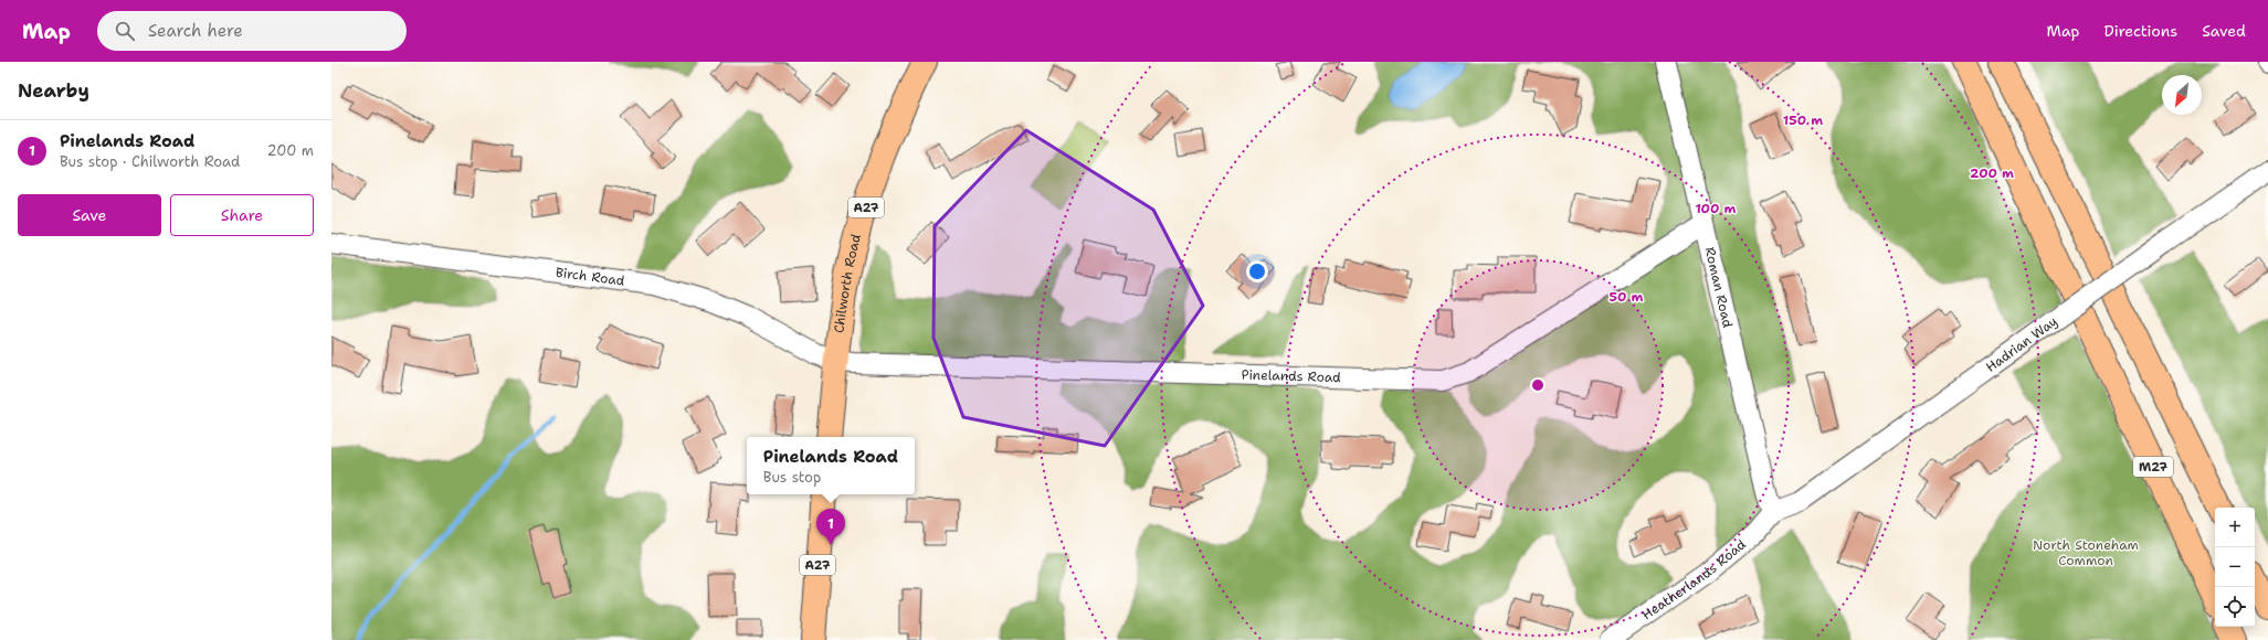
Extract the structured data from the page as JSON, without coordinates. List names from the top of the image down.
{
  "streets": {
    "main road": ["A27", "Chilworth Road", "M27"],
    "street": [
      "Birch Road",
      "Roman Road",
      "Hadrian Way",
      "Pinelands Road",
      "Heatherlands Road"
    ]
  },
  "crossings": [
    ["Birch Road", "Chilworth Road"],
    ["Birch Road", "Pinelands Road"],
    ["Chilworth Road", "Pinelands Road"],
    ["Roman Road", "Hadrian Way"],
    ["Roman Road", "Pinelands Road"],
    ["Roman Road", "Heatherlands Road"],
    ["Hadrian Way", "Heatherlands Road"]
  ],
  "parks": ["North Stoneham Common"],
  "north": "bottom left",
  "page": {
    "header": "Map",
    "search": "Search here",
    "nav": ["Map", "Directions", "Saved"],
    "heading": "Nearby",
    "list": [
      {
        "mark": "1",
        "name": "Pinelands Road",
        "note": "Bus stop · Chilworth Road",
        "value": "200 m"
      }
    ],
    "buttons": ["Save", "Share"],
    "popup": ["Pinelands Road", "Bus stop"],
    "map_buttons": ["+", "−"],
    "pins": "1"
  },
  "rings": [
    "150 m",
    "200 m",
    "100 m",
    "50 m"
  ]
}
